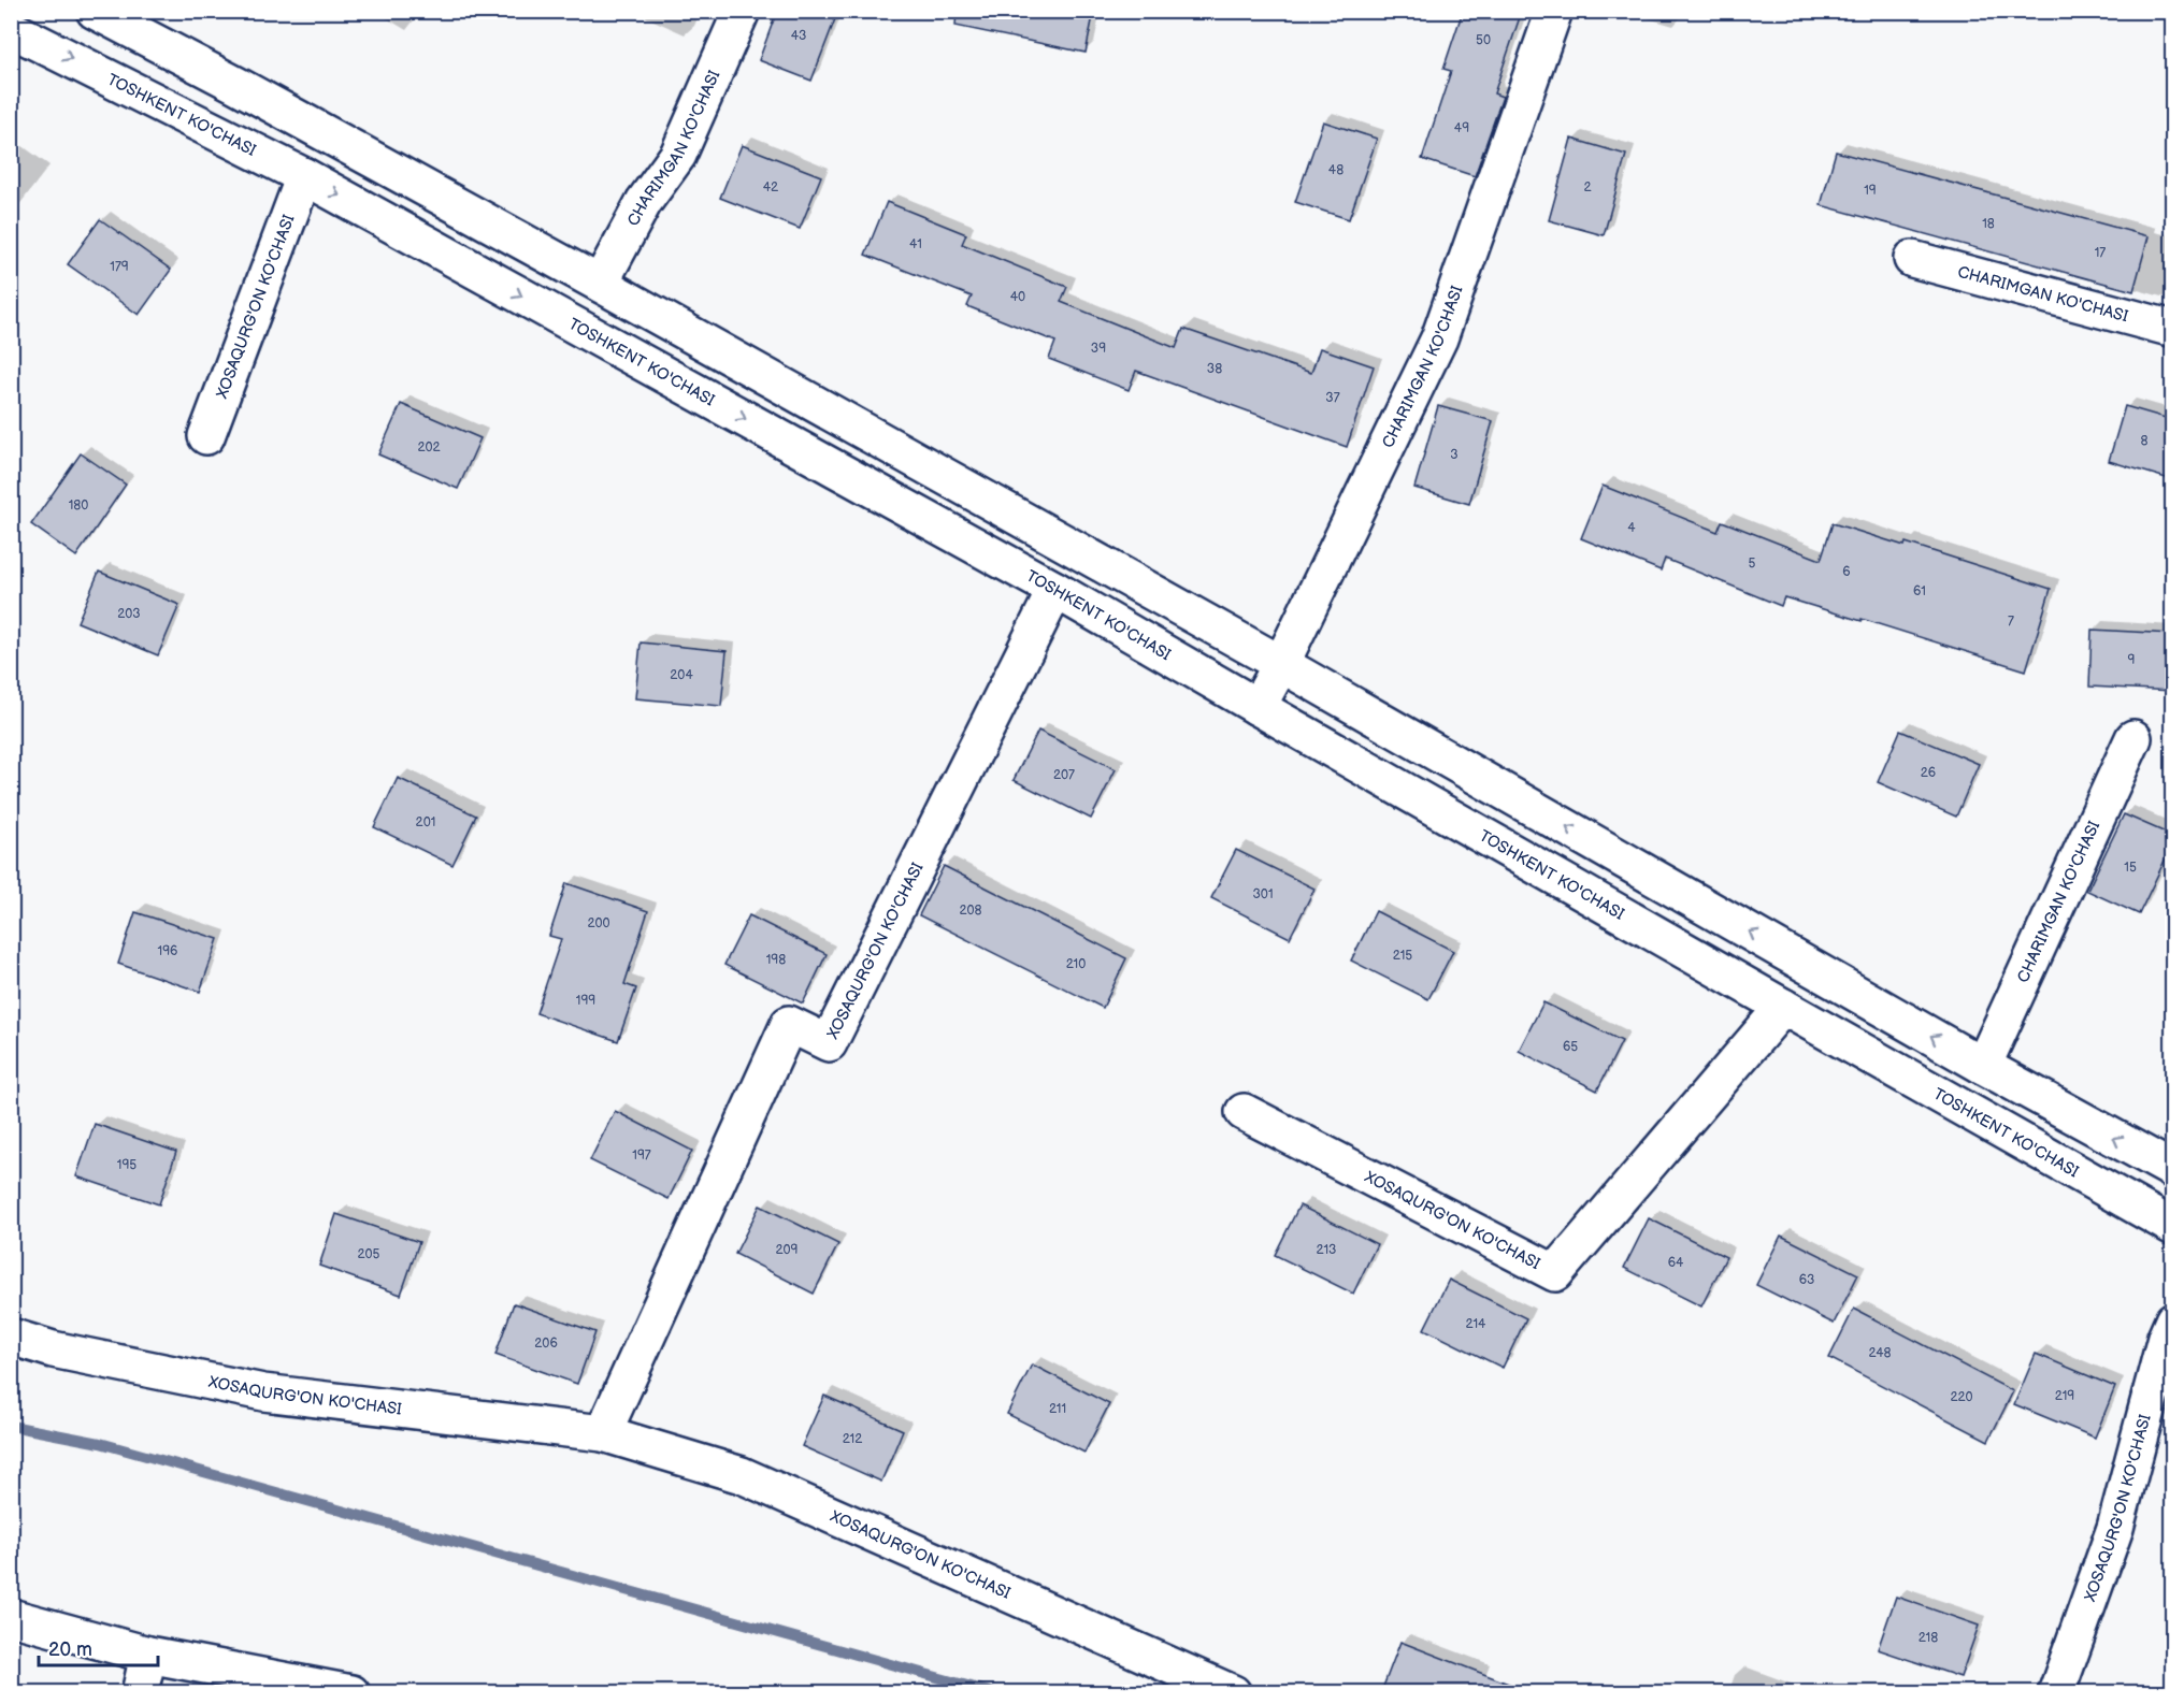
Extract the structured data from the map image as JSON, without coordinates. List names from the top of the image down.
{
  "streets": {
    "main road": ["TOSHKENT KO'CHASI", "CHARIMGAN KO'CHASI", "XOSAQURG'ON KO'CHASI"]
  },
  "crossings": [
    ["TOSHKENT KO'CHASI", "CHARIMGAN KO'CHASI"],
    ["TOSHKENT KO'CHASI", "XOSAQURG'ON KO'CHASI"]
  ],
  "house_numbers": [
    "43",
    "50",
    "49",
    "48",
    "42",
    "2",
    "19",
    "18",
    "41",
    "17",
    "179",
    "40",
    "39",
    "38",
    "37",
    "8",
    "202",
    "3",
    "180",
    "4",
    "5",
    "6",
    "61",
    "203",
    "7",
    "9",
    "204",
    "26",
    "207",
    "201",
    "15",
    "301",
    "208",
    "200",
    "196",
    "215",
    "198",
    "210",
    "199",
    "65",
    "197",
    "195",
    "209",
    "213",
    "205",
    "64",
    "63",
    "214",
    "206",
    "248",
    "219",
    "220",
    "211",
    "212",
    "218"
  ],
  "scale_bar": "20 m"
}
